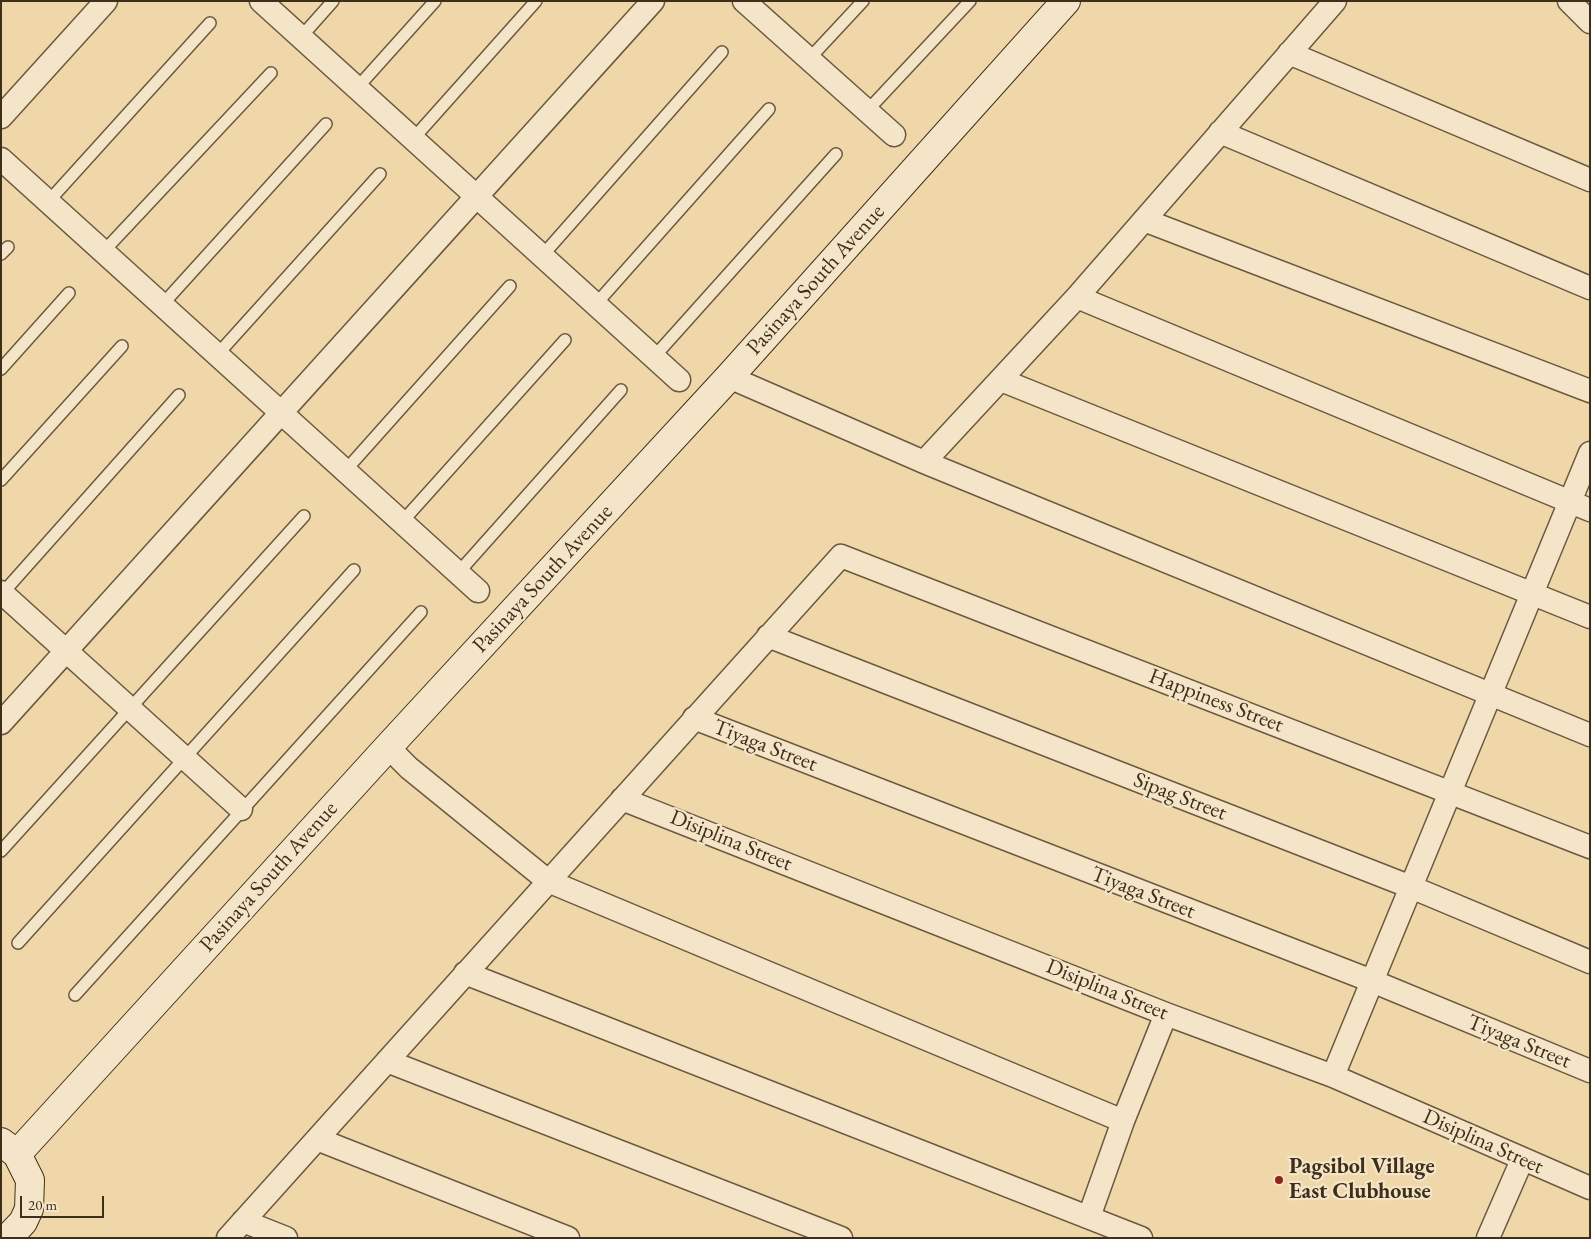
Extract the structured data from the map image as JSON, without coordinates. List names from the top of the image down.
{
  "streets": {
    "street": [
      "Pasinaya South Avenue",
      "Happiness Street",
      "Tiyaga Street",
      "Sipag Street",
      "Disiplina Street"
    ]
  },
  "crossings": [
    ["Happiness Street", "Sipag Street"]
  ],
  "places": ["Pagsibol Village East Clubhouse"],
  "scale_bar": "20 m"
}
